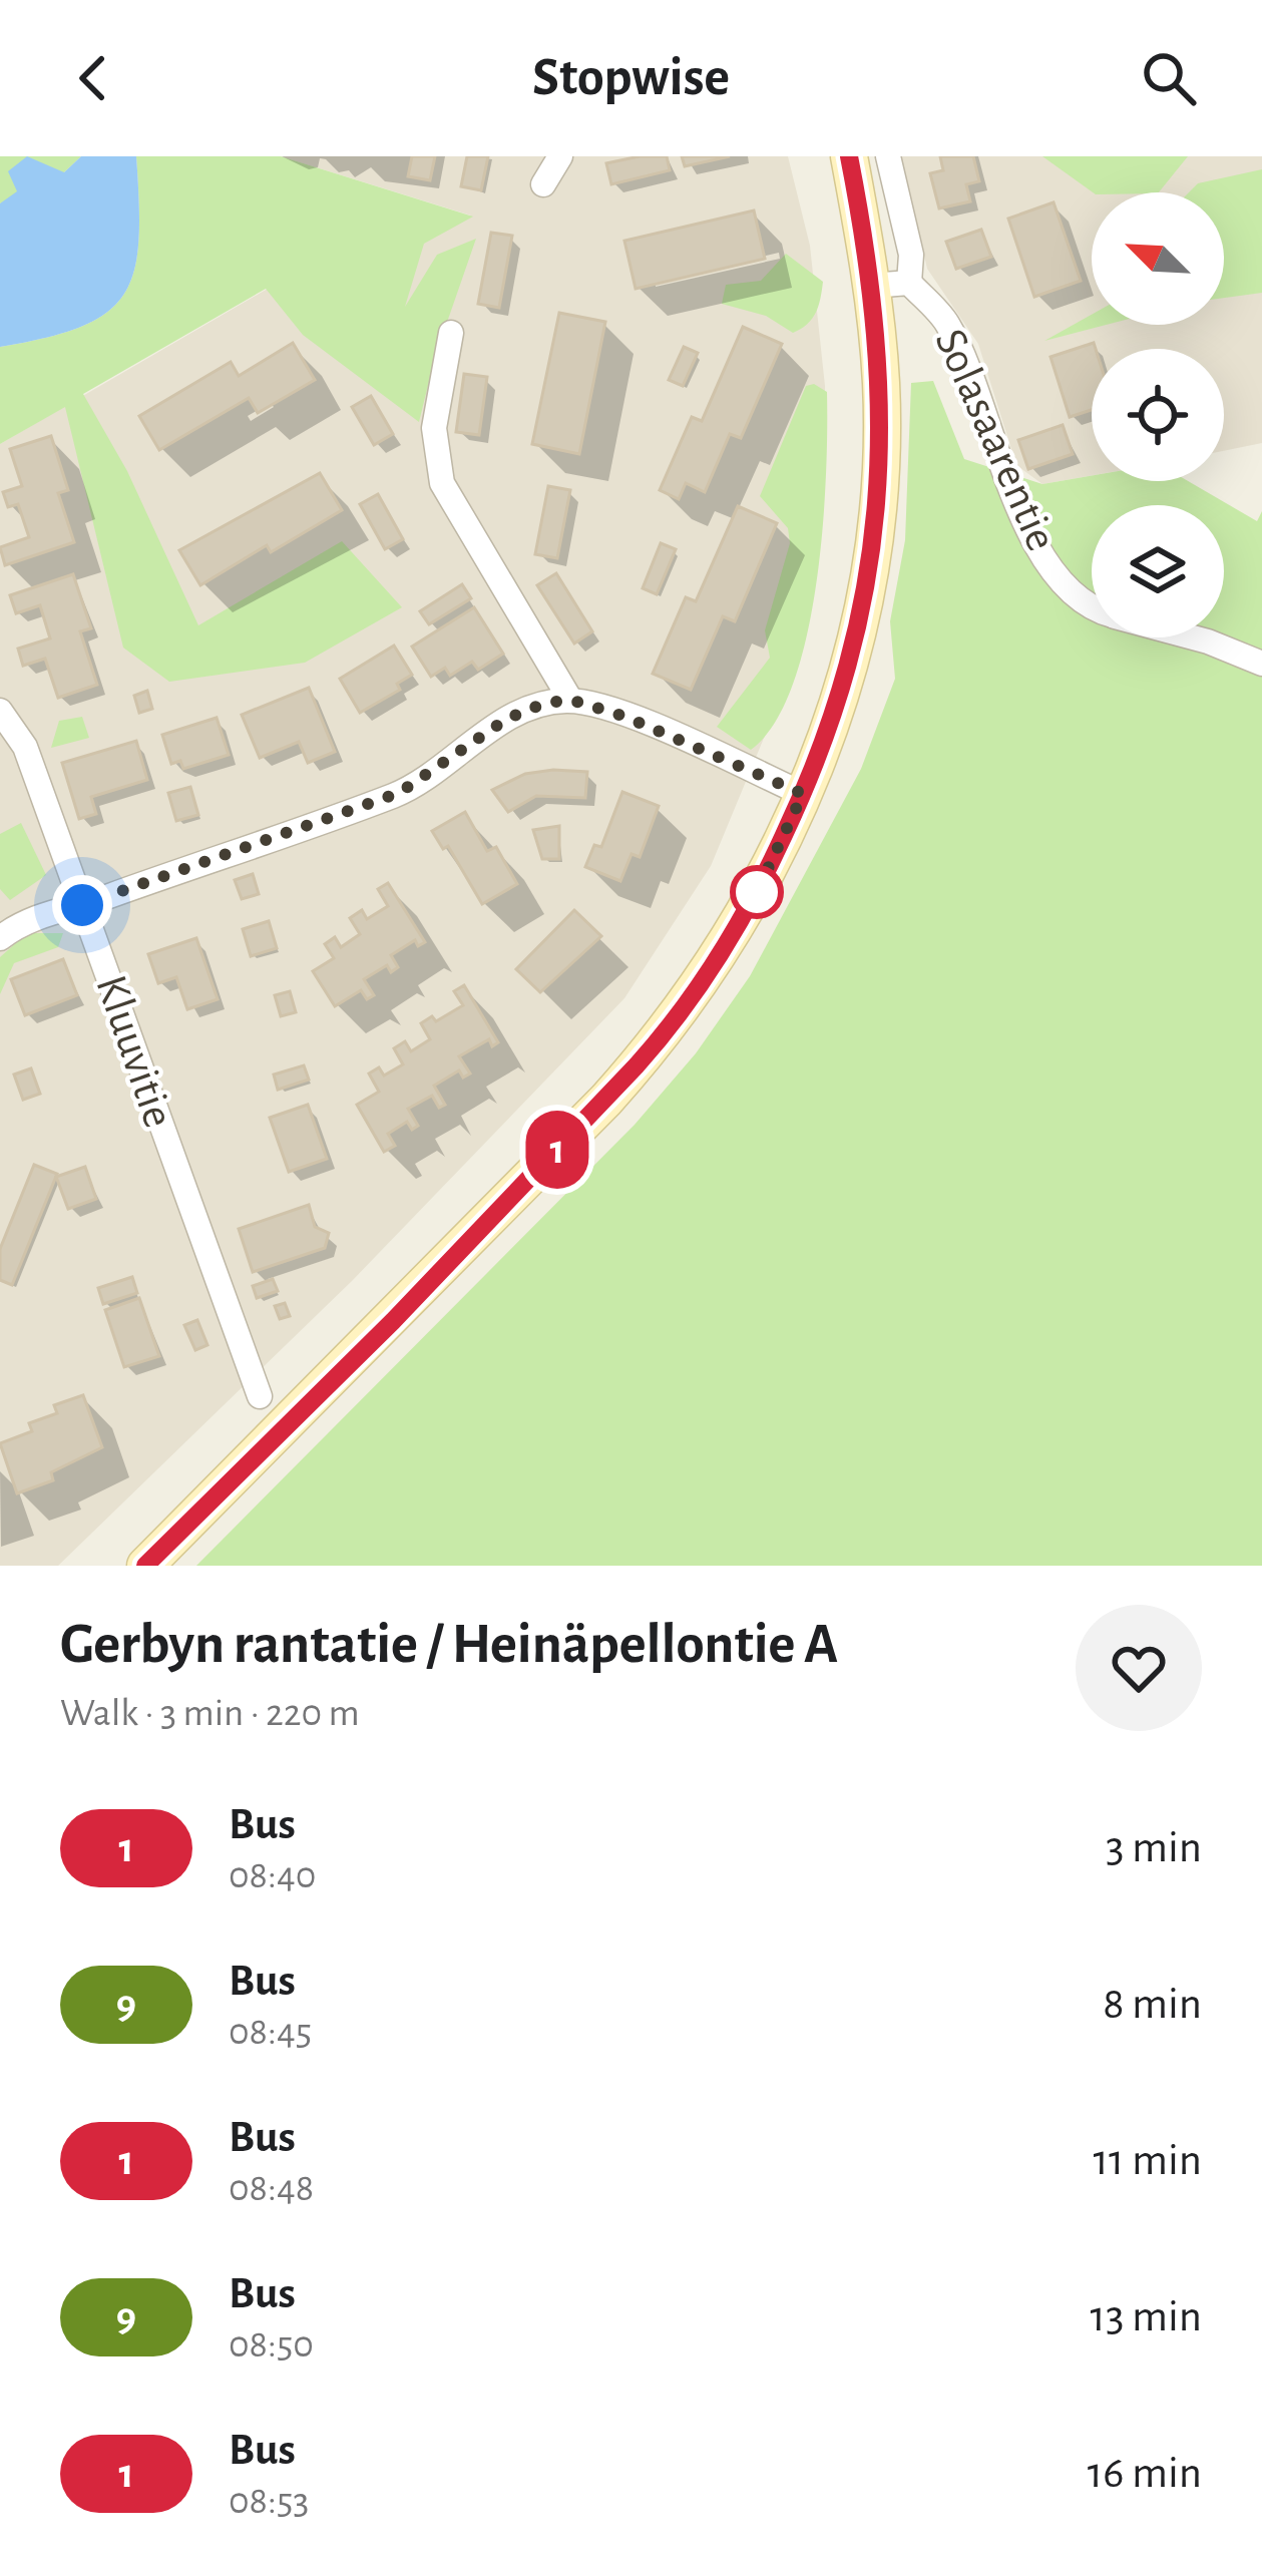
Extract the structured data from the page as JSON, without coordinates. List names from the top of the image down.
{
  "streets": {
    "street": ["Solasaarentie", "Kluuvitie"]
  },
  "lines": ["bus line 1"],
  "north": "top left",
  "page": {
    "header": "Stopwise",
    "on_map": "1",
    "heading": ["Gerbyn rantatie / Heinäpellontie A", "Walk · 3 min · 220 m"],
    "list": [
      {
        "mark": "1",
        "name": "Bus",
        "note": "08:40",
        "value": "3 min"
      },
      {
        "mark": "9",
        "name": "Bus",
        "note": "08:45",
        "value": "8 min"
      },
      {
        "mark": "1",
        "name": "Bus",
        "note": "08:48",
        "value": "11 min"
      },
      {
        "mark": "9",
        "name": "Bus",
        "note": "08:50",
        "value": "13 min"
      },
      {
        "mark": "1",
        "name": "Bus",
        "note": "08:53",
        "value": "16 min"
      }
    ]
  }
}
